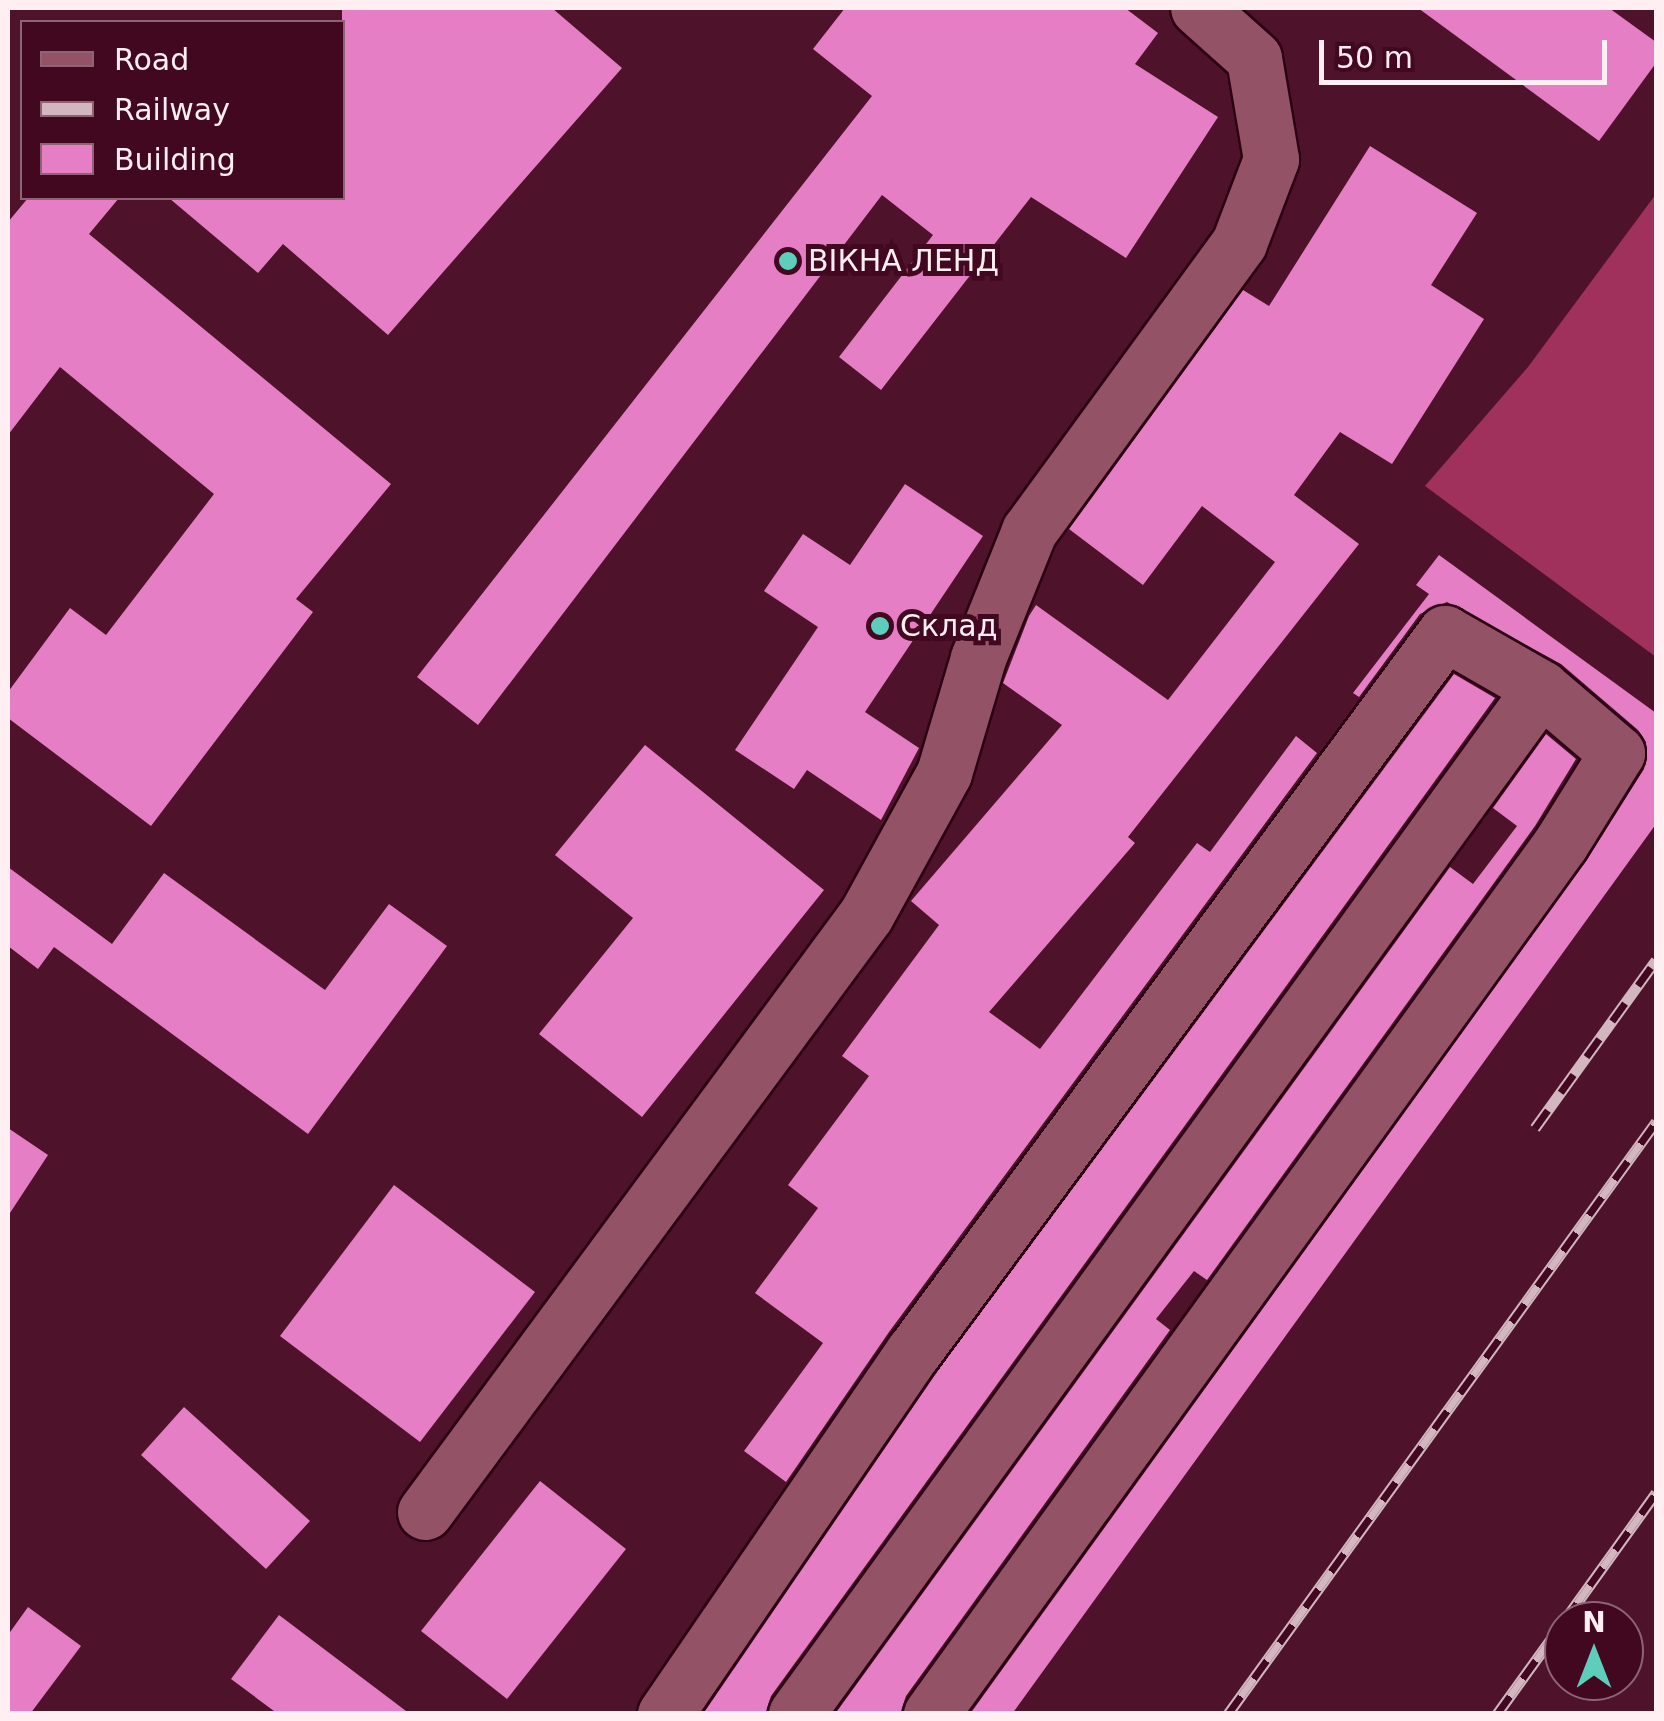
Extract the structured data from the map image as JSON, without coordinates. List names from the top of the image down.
{
  "places": ["ВІКНА ЛЕНД", "Склад"],
  "legend": ["Road", "Railway", "Building"],
  "scale_bar": "50 m",
  "north": "top"
}
